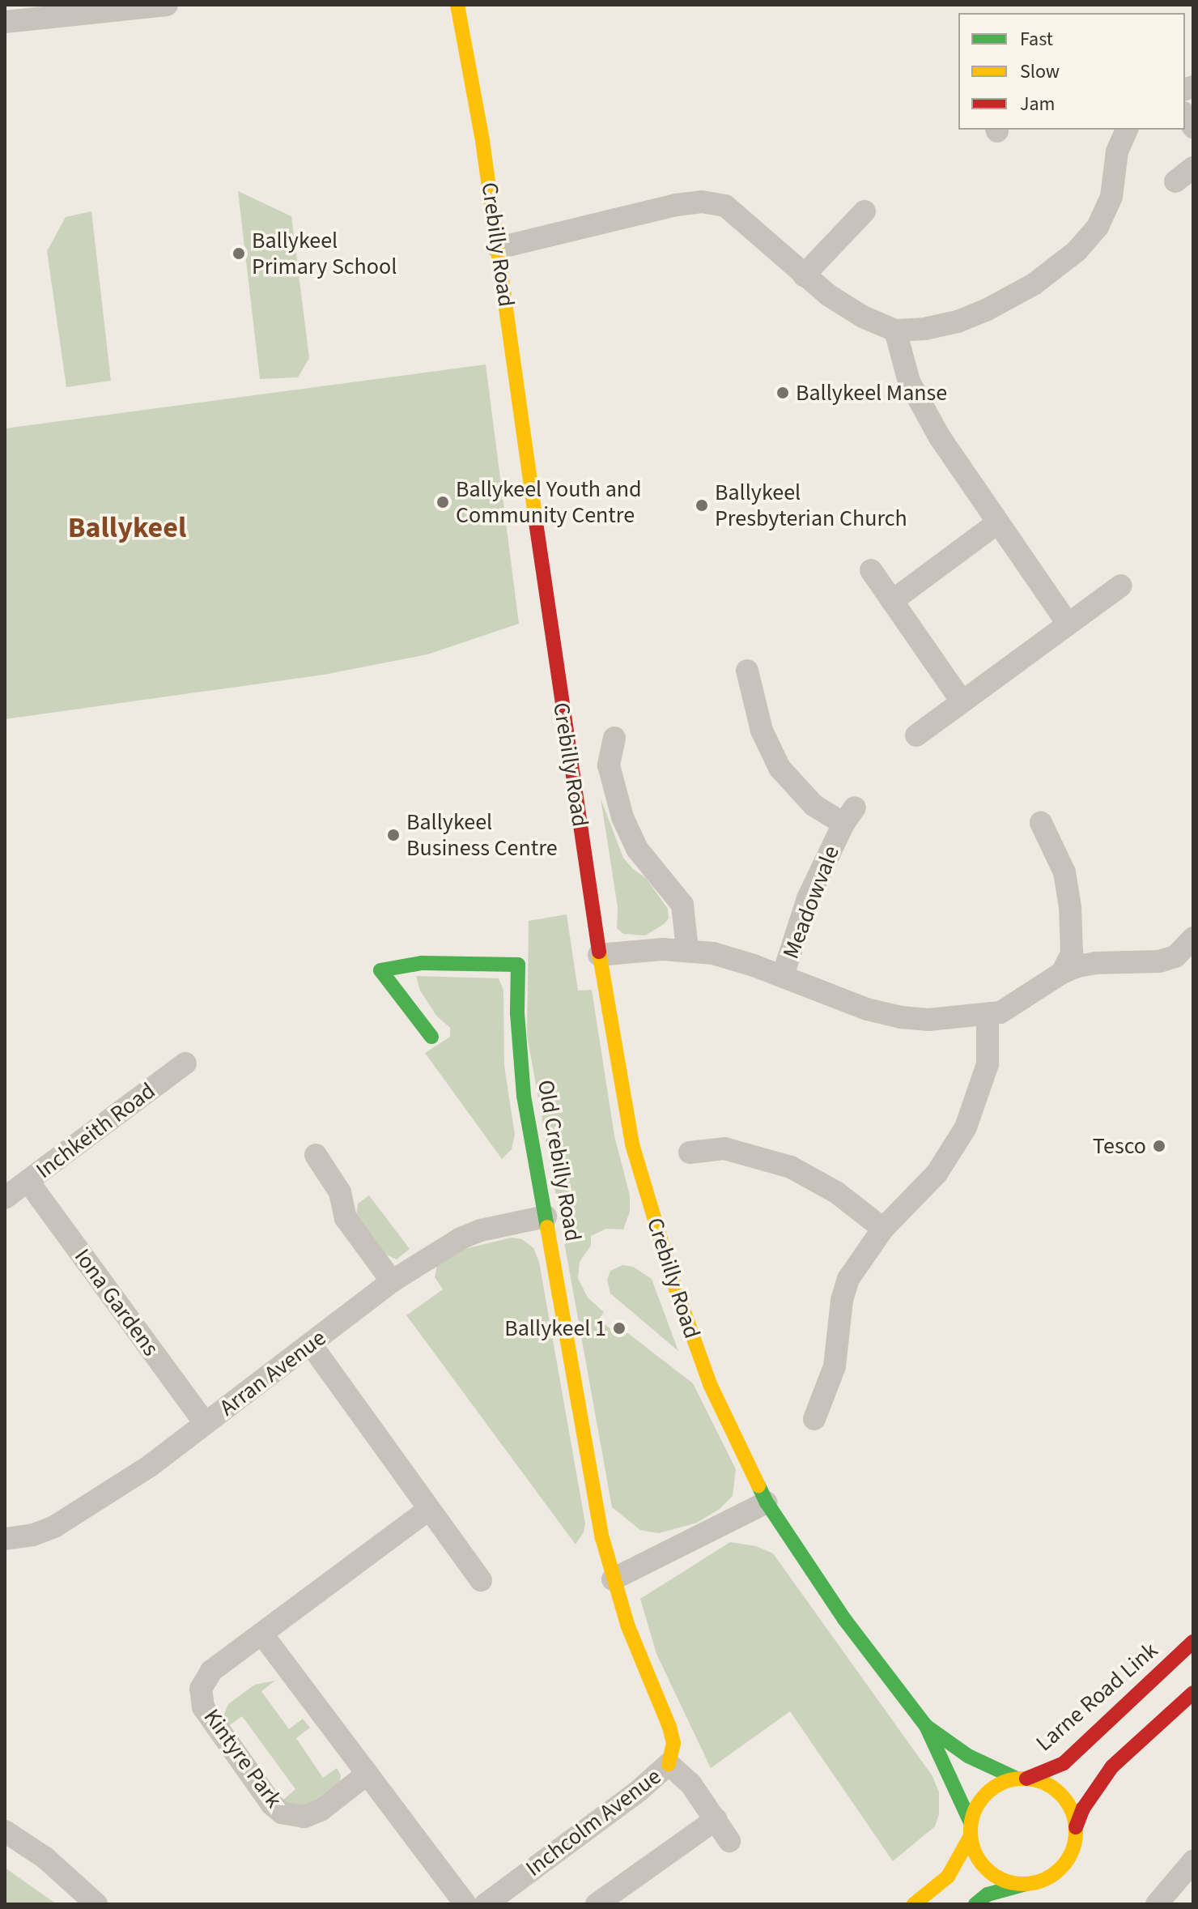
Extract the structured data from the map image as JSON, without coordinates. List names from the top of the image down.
{
  "streets": {
    "street": [
      "Crebilly Road",
      "Meadowvale",
      "Inchkeith Road",
      "Old Crebilly Road",
      "Iona Gardens",
      "Arran Avenue",
      "Larne Road Link",
      "Kintyre Park",
      "Inchcolm Avenue"
    ]
  },
  "crossings": [
    ["Crebilly Road", "Meadowvale"],
    ["Crebilly Road", "Larne Road Link"],
    ["Inchkeith Road", "Iona Gardens"],
    ["Old Crebilly Road", "Arran Avenue"],
    ["Iona Gardens", "Arran Avenue"]
  ],
  "districts": ["Ballykeel"],
  "places": [
    "Ballykeel Primary School",
    "Ballykeel Manse",
    "Ballykeel Youth and Community Centre",
    "Ballykeel Presbyterian Church",
    "Ballykeel Business Centre",
    "Tesco",
    "Ballykeel 1"
  ],
  "legend": ["Fast", "Slow", "Jam"]
}
